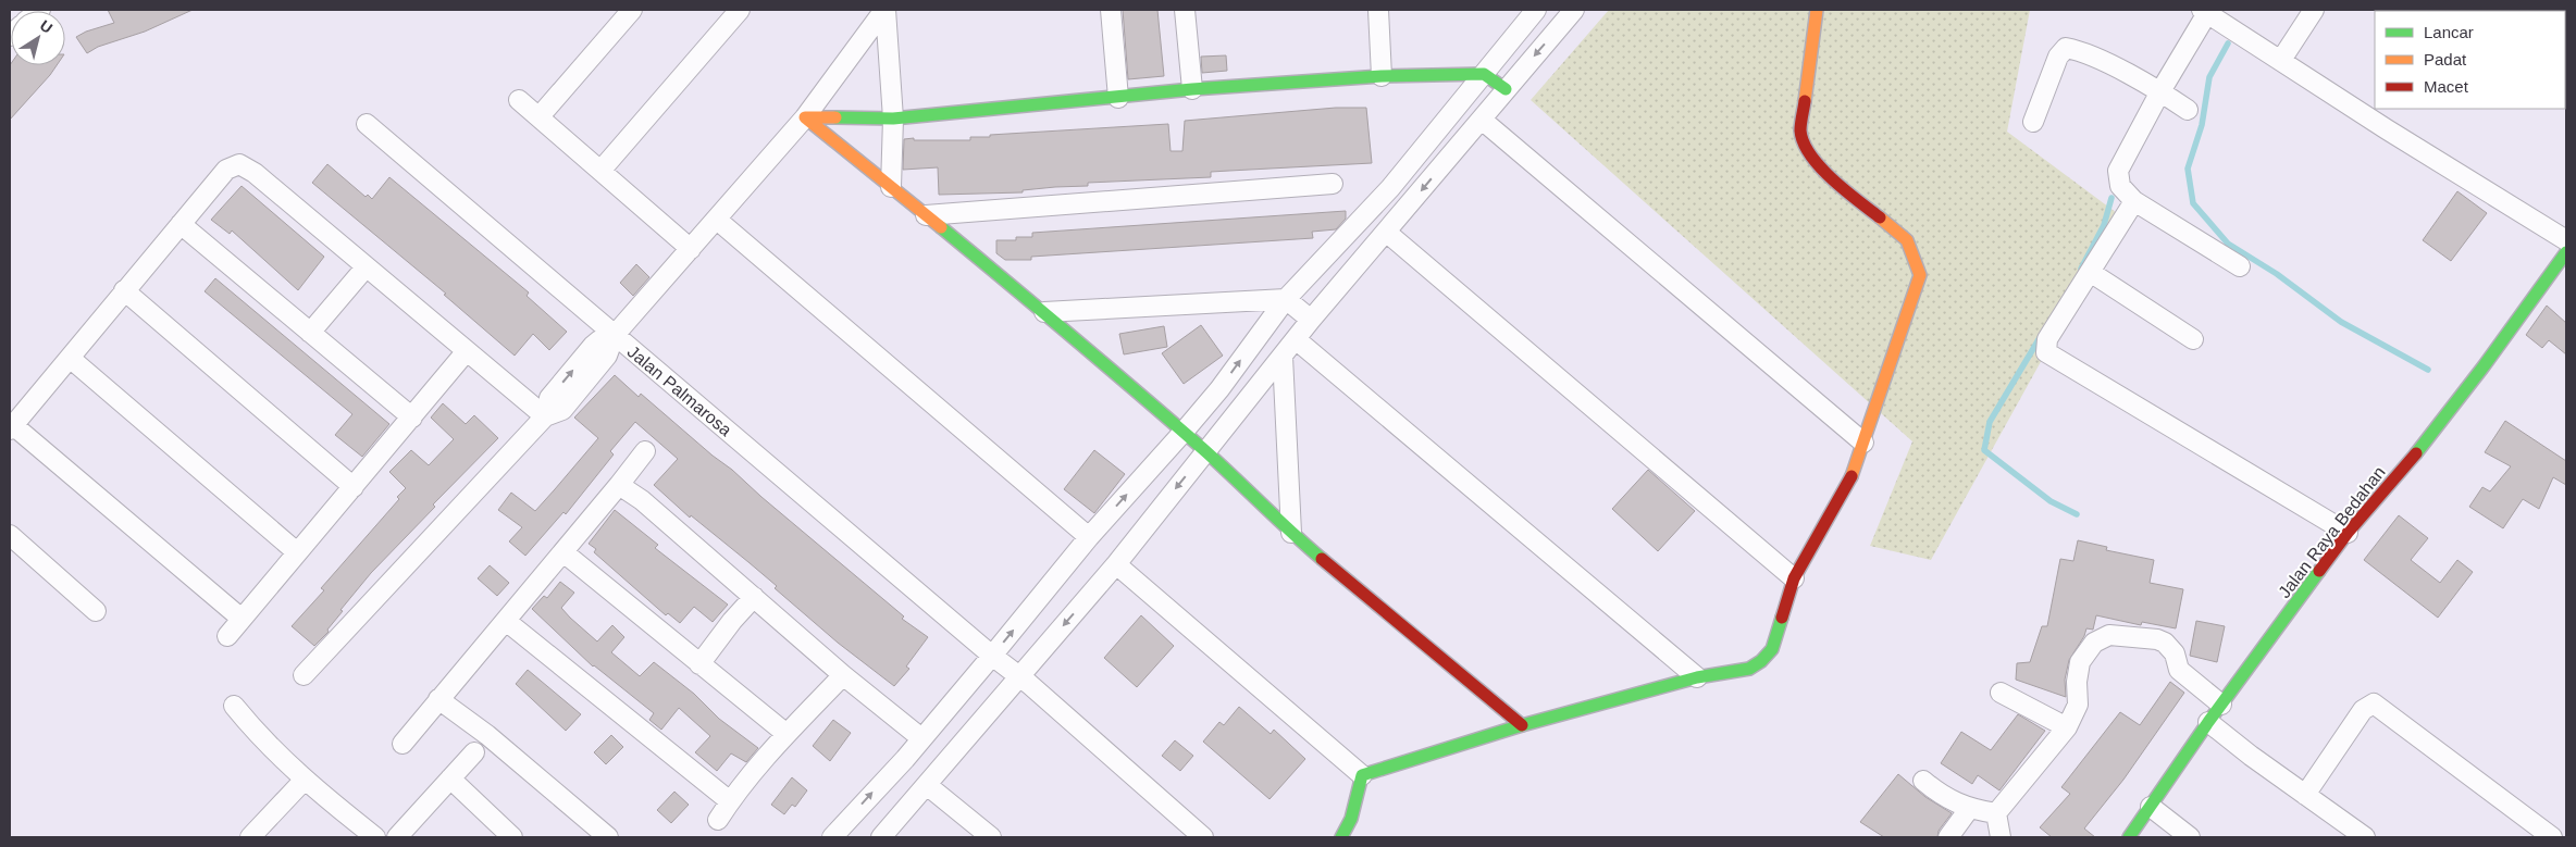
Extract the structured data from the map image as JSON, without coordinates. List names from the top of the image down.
{
  "streets": {
    "street": ["Jalan Palmarosa", "Jalan Raya Bedahan"]
  },
  "legend": ["Lancar", "Padat", "Macet"],
  "north": "top right"
}
